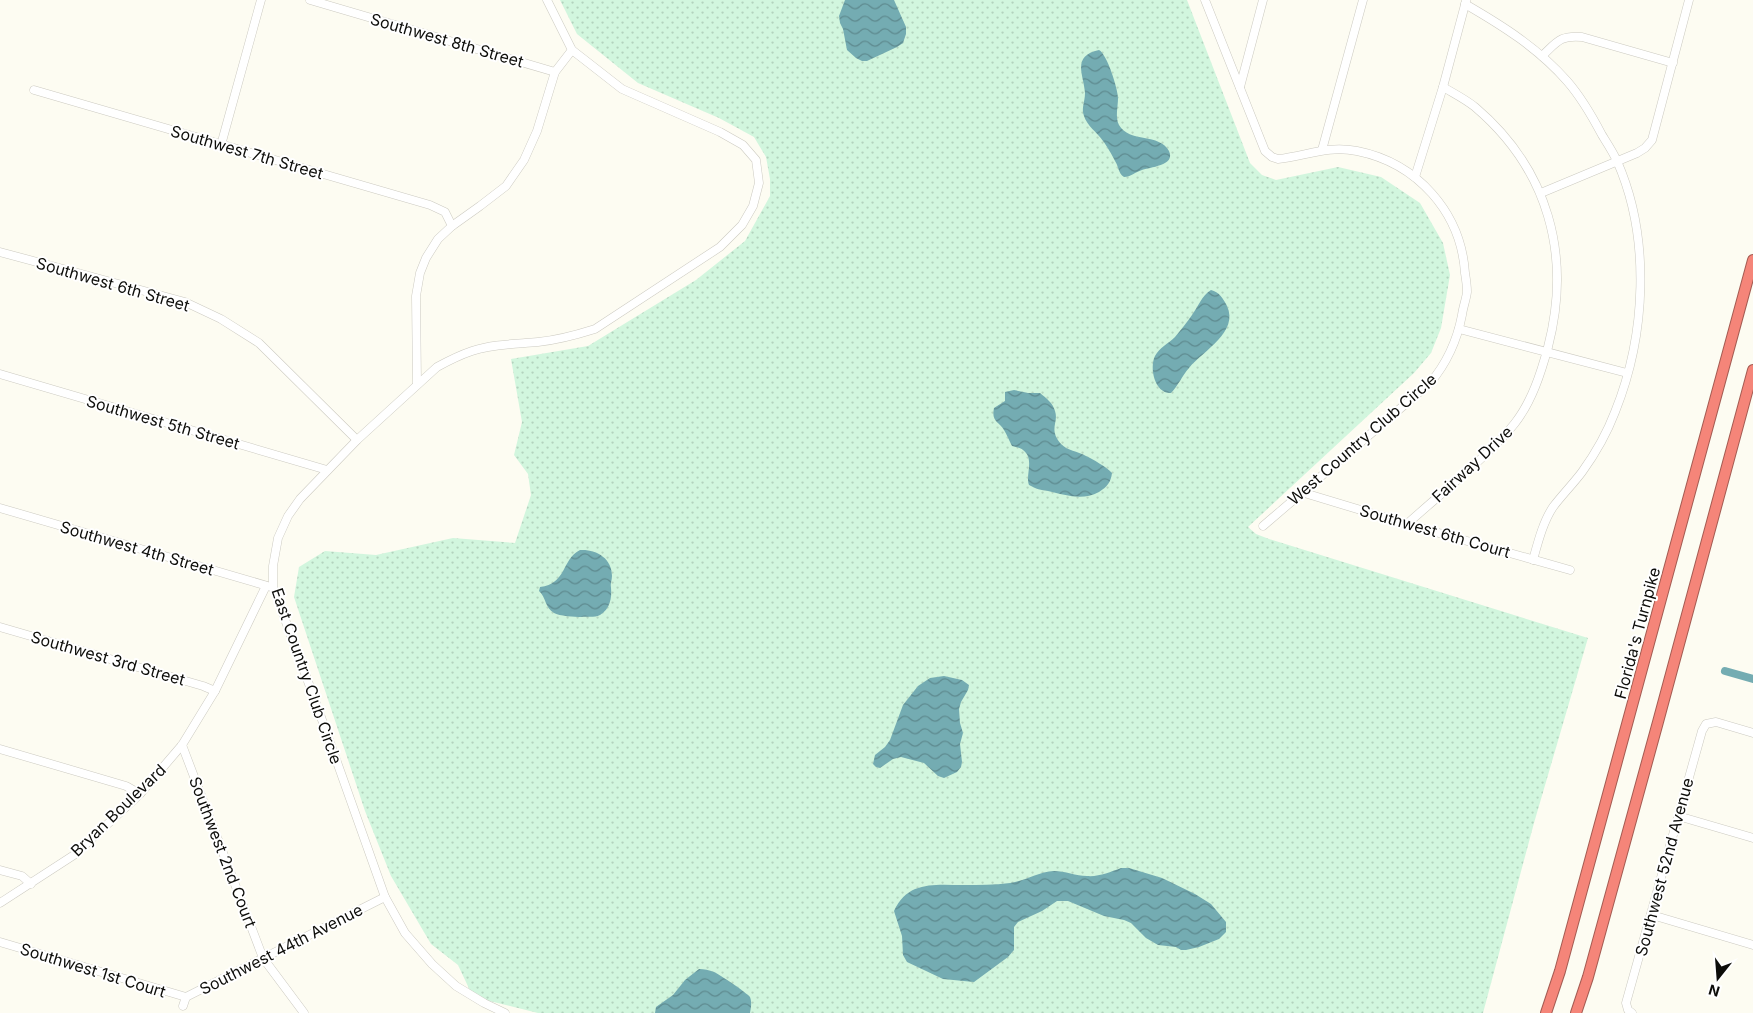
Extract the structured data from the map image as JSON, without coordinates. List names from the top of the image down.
{
  "streets": {
    "highway": ["Florida's Turnpike"],
    "street": [
      "Southwest 8th Street",
      "Southwest 7th Street",
      "Southwest 6th Street",
      "Southwest 5th Street",
      "West Country Club Circle",
      "Fairway Drive",
      "Southwest 6th Court",
      "Southwest 4th Street",
      "Southwest 3rd Street",
      "East Country Club Circle",
      "Bryan Boulevard",
      "Southwest 2nd Court",
      "Southwest 52nd Avenue",
      "Southwest 44th Avenue",
      "Southwest 1st Court"
    ]
  },
  "crossings": [
    ["Southwest 6th Street", "East Country Club Circle"],
    ["Southwest 5th Street", "East Country Club Circle"],
    ["West Country Club Circle", "Southwest 6th Court"],
    ["Fairway Drive", "Southwest 6th Court"],
    ["Southwest 4th Street", "East Country Club Circle"],
    ["Southwest 4th Street", "Bryan Boulevard"],
    ["Southwest 3rd Street", "Bryan Boulevard"],
    ["East Country Club Circle", "Bryan Boulevard"],
    ["East Country Club Circle", "Southwest 44th Avenue"],
    ["Bryan Boulevard", "Southwest 2nd Court"],
    ["Southwest 2nd Court", "Southwest 44th Avenue"],
    ["Southwest 44th Avenue", "Southwest 1st Court"]
  ],
  "north": "bottom"
}
